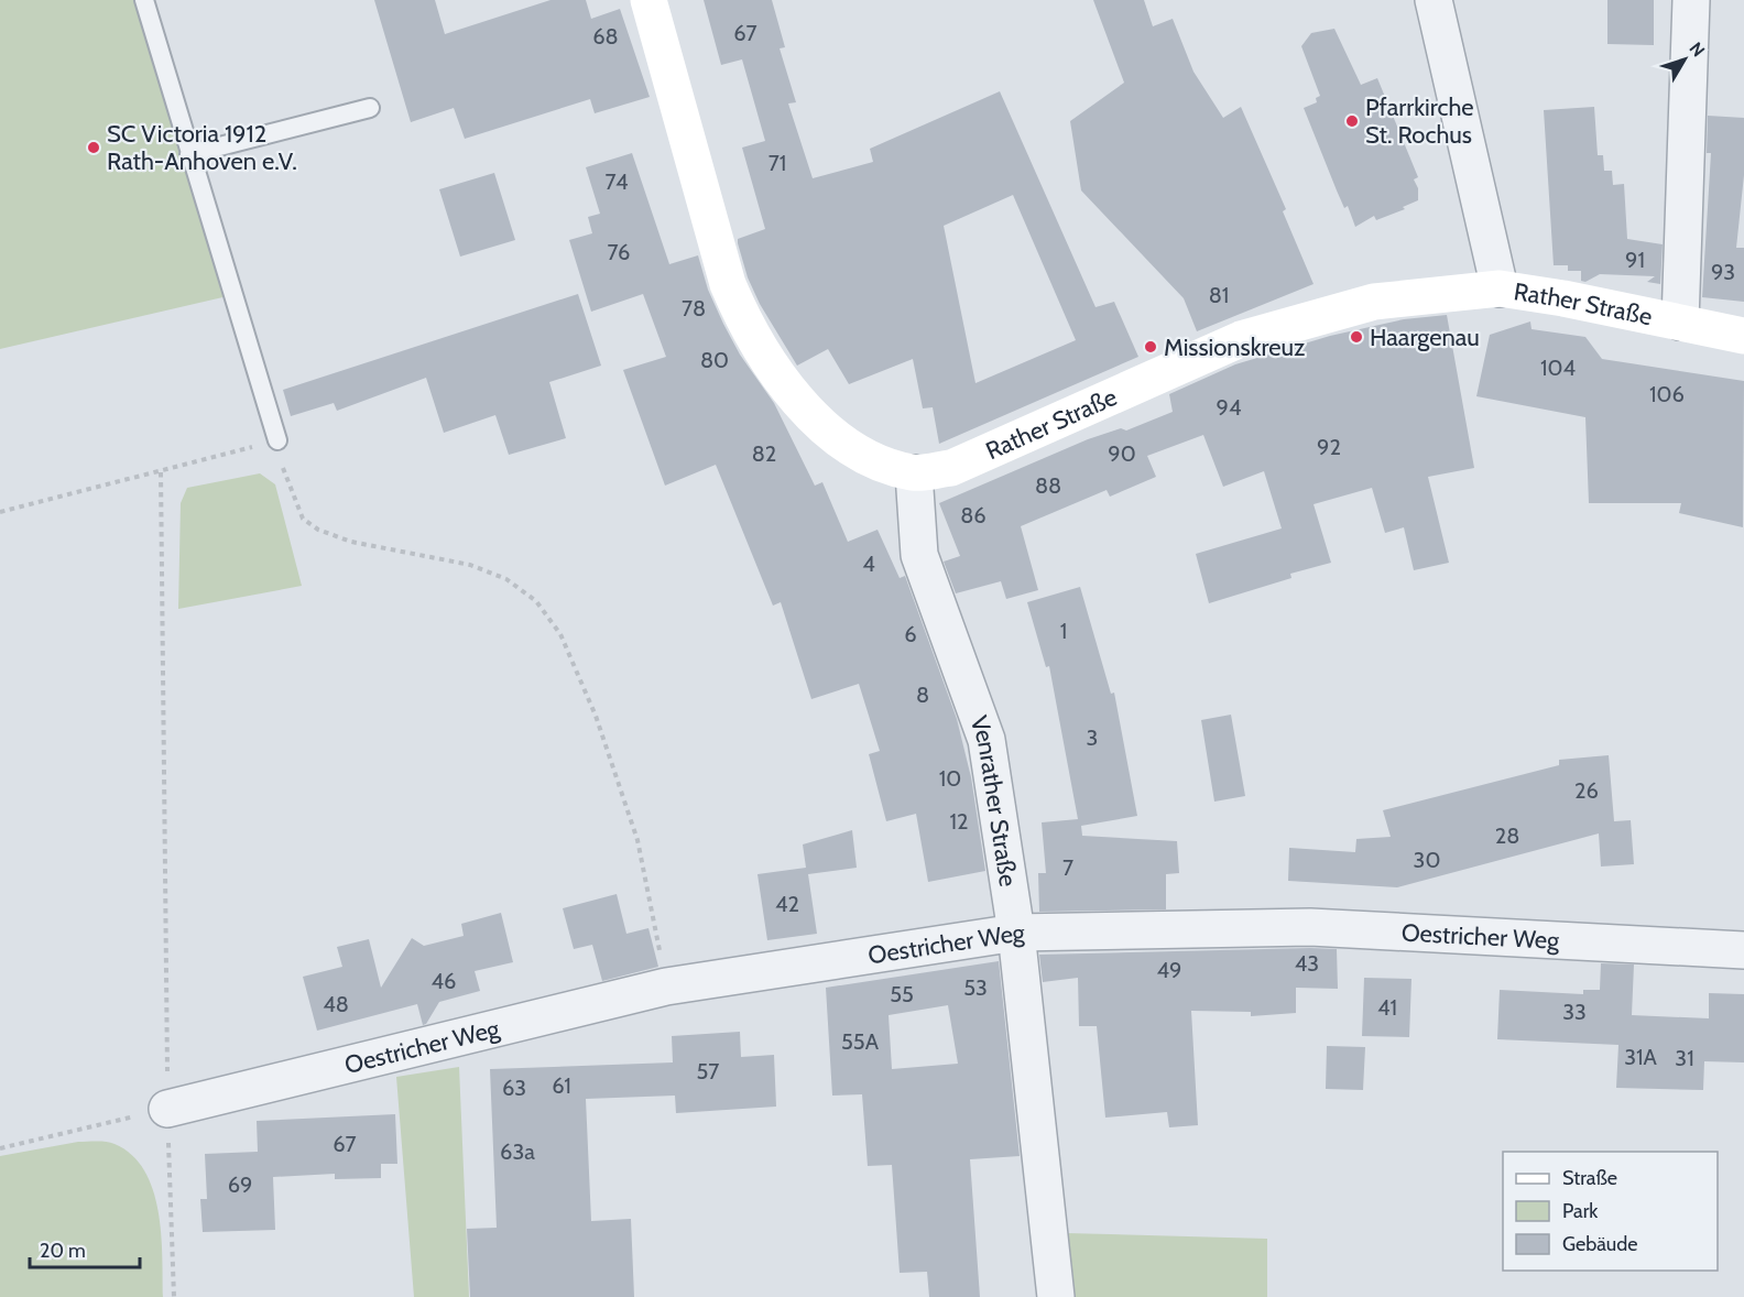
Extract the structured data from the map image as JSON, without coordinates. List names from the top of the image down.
{
  "streets": {
    "main road": ["Rather Straße"],
    "street": ["Venrather Straße", "Oestricher Weg"]
  },
  "crossings": [
    ["Rather Straße", "Venrather Straße"],
    ["Venrather Straße", "Oestricher Weg"]
  ],
  "places": [
    "Pfarrkirche St. Rochus",
    "SC Victoria 1912 Rath-Anhoven e.V.",
    "Haargenau",
    "Missionskreuz"
  ],
  "house_numbers": [
    "67",
    "68",
    "71",
    "74",
    "76",
    "91",
    "93",
    "81",
    "78",
    "80",
    "104",
    "106",
    "94",
    "92",
    "82",
    "90",
    "88",
    "86",
    "4",
    "1",
    "6",
    "8",
    "3",
    "10",
    "26",
    "12",
    "28",
    "30",
    "7",
    "42",
    "43",
    "49",
    "46",
    "53",
    "55",
    "48",
    "41",
    "33",
    "55A",
    "31A",
    "31",
    "57",
    "61",
    "63",
    "67",
    "63a",
    "69"
  ],
  "legend": ["Straße", "Park", "Gebäude"],
  "scale_bar": "20 m",
  "north": "top right"
}
